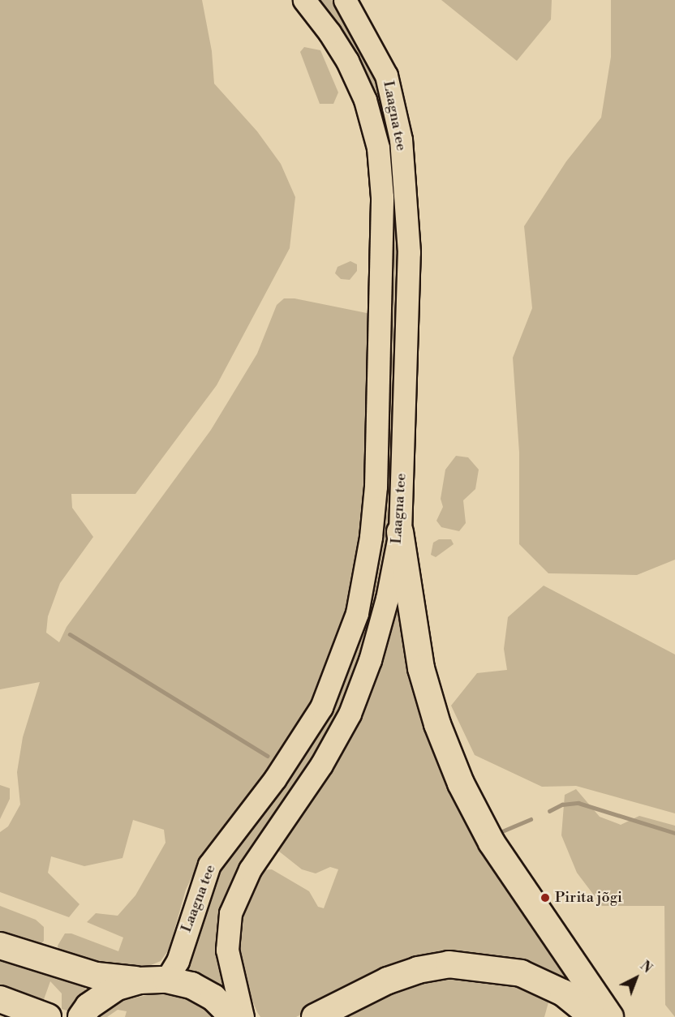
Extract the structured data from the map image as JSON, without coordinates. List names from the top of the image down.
{
  "streets": {
    "main road": ["Laagna tee"]
  },
  "places": ["Pirita jõgi"],
  "north": "top right"
}
